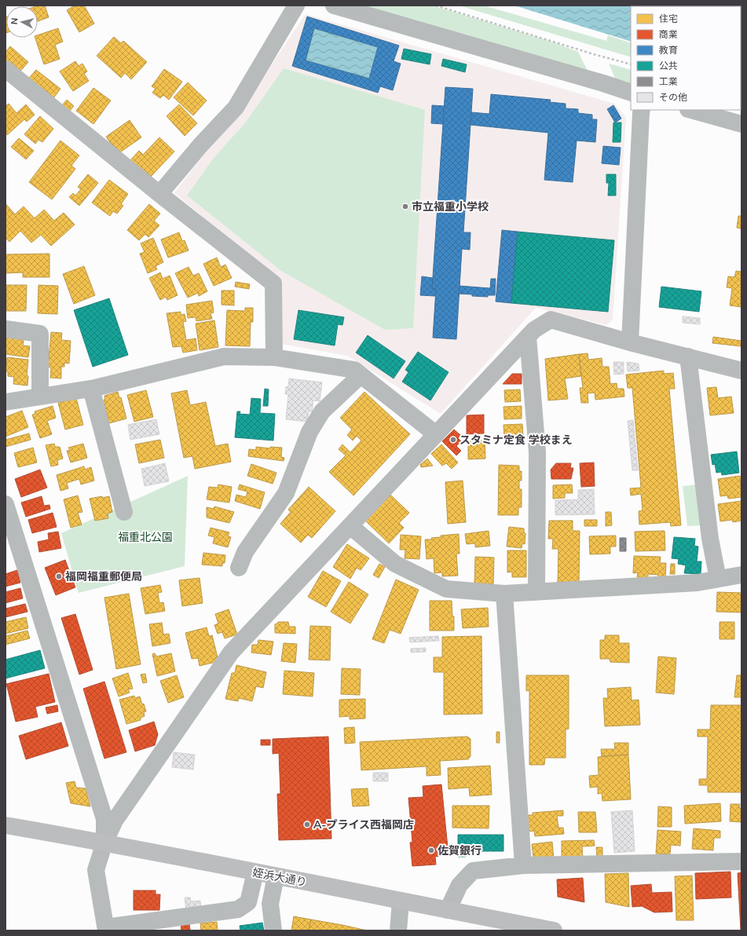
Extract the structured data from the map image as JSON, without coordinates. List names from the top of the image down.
{
  "streets": {
    "main road": ["姪浜大通り"]
  },
  "parks": ["福重北公園"],
  "places": [
    "市立福重小学校",
    "スタミナ定食 学校まえ",
    "福岡福重郵便局",
    "A-プライス西福岡店",
    "佐賀銀行"
  ],
  "legend": [
    "住宅",
    "商業",
    "教育",
    "公共",
    "工業",
    "その他"
  ],
  "north": "left"
}
